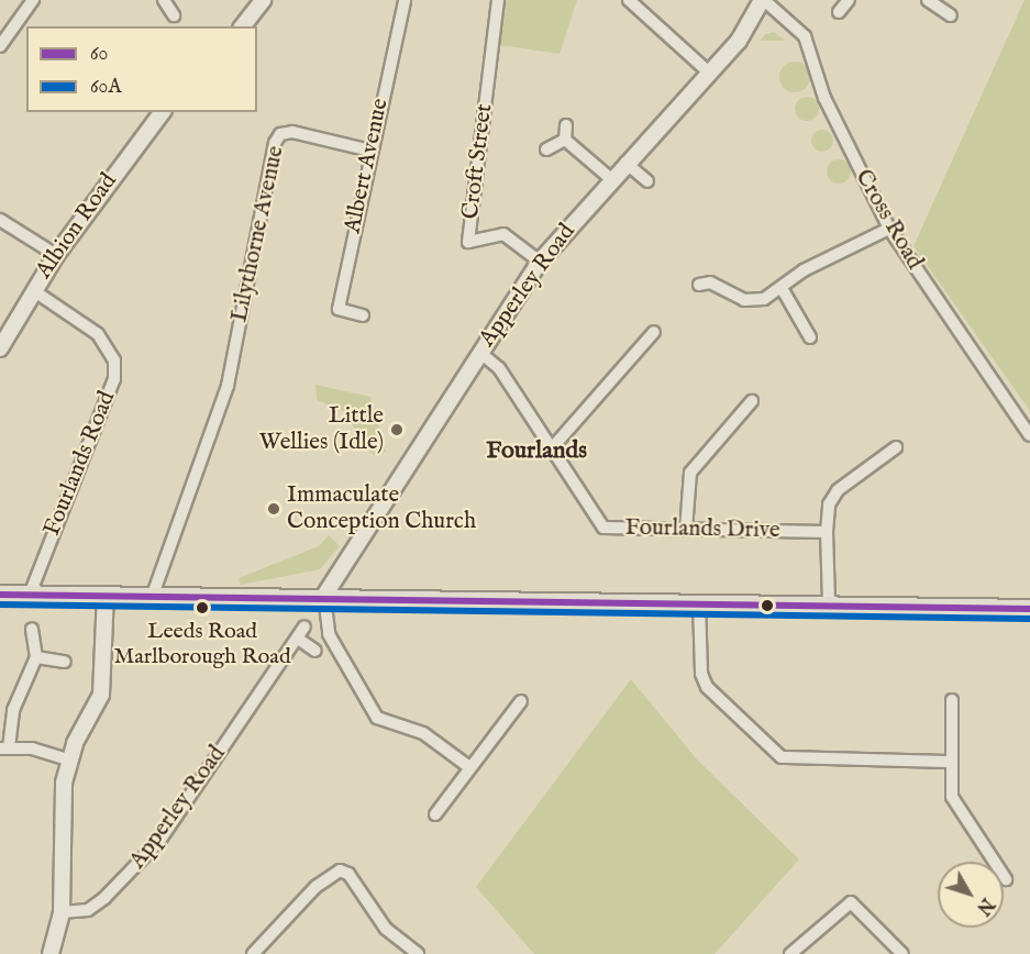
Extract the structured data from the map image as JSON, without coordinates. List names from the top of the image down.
{
  "streets": {
    "street": [
      "Croft Street",
      "Albert Avenue",
      "Cross Road",
      "Albion Road",
      "Lilythorne Avenue",
      "Apperley Road",
      "Fourlands Road",
      "Fourlands Drive"
    ]
  },
  "crossings": [
    ["Croft Street", "Apperley Road"],
    ["Albert Avenue", "Lilythorne Avenue"],
    ["Cross Road", "Apperley Road"],
    ["Albion Road", "Fourlands Road"],
    ["Apperley Road", "Fourlands Drive"]
  ],
  "districts": ["Fourlands"],
  "places": ["Little Wellies (Idle)", "Immaculate Conception Church", "Leeds Road Marlborough Road"],
  "lines": ["transit line 60", "transit line 60A"],
  "legend": ["60", "60A"],
  "north": "bottom right"
}
